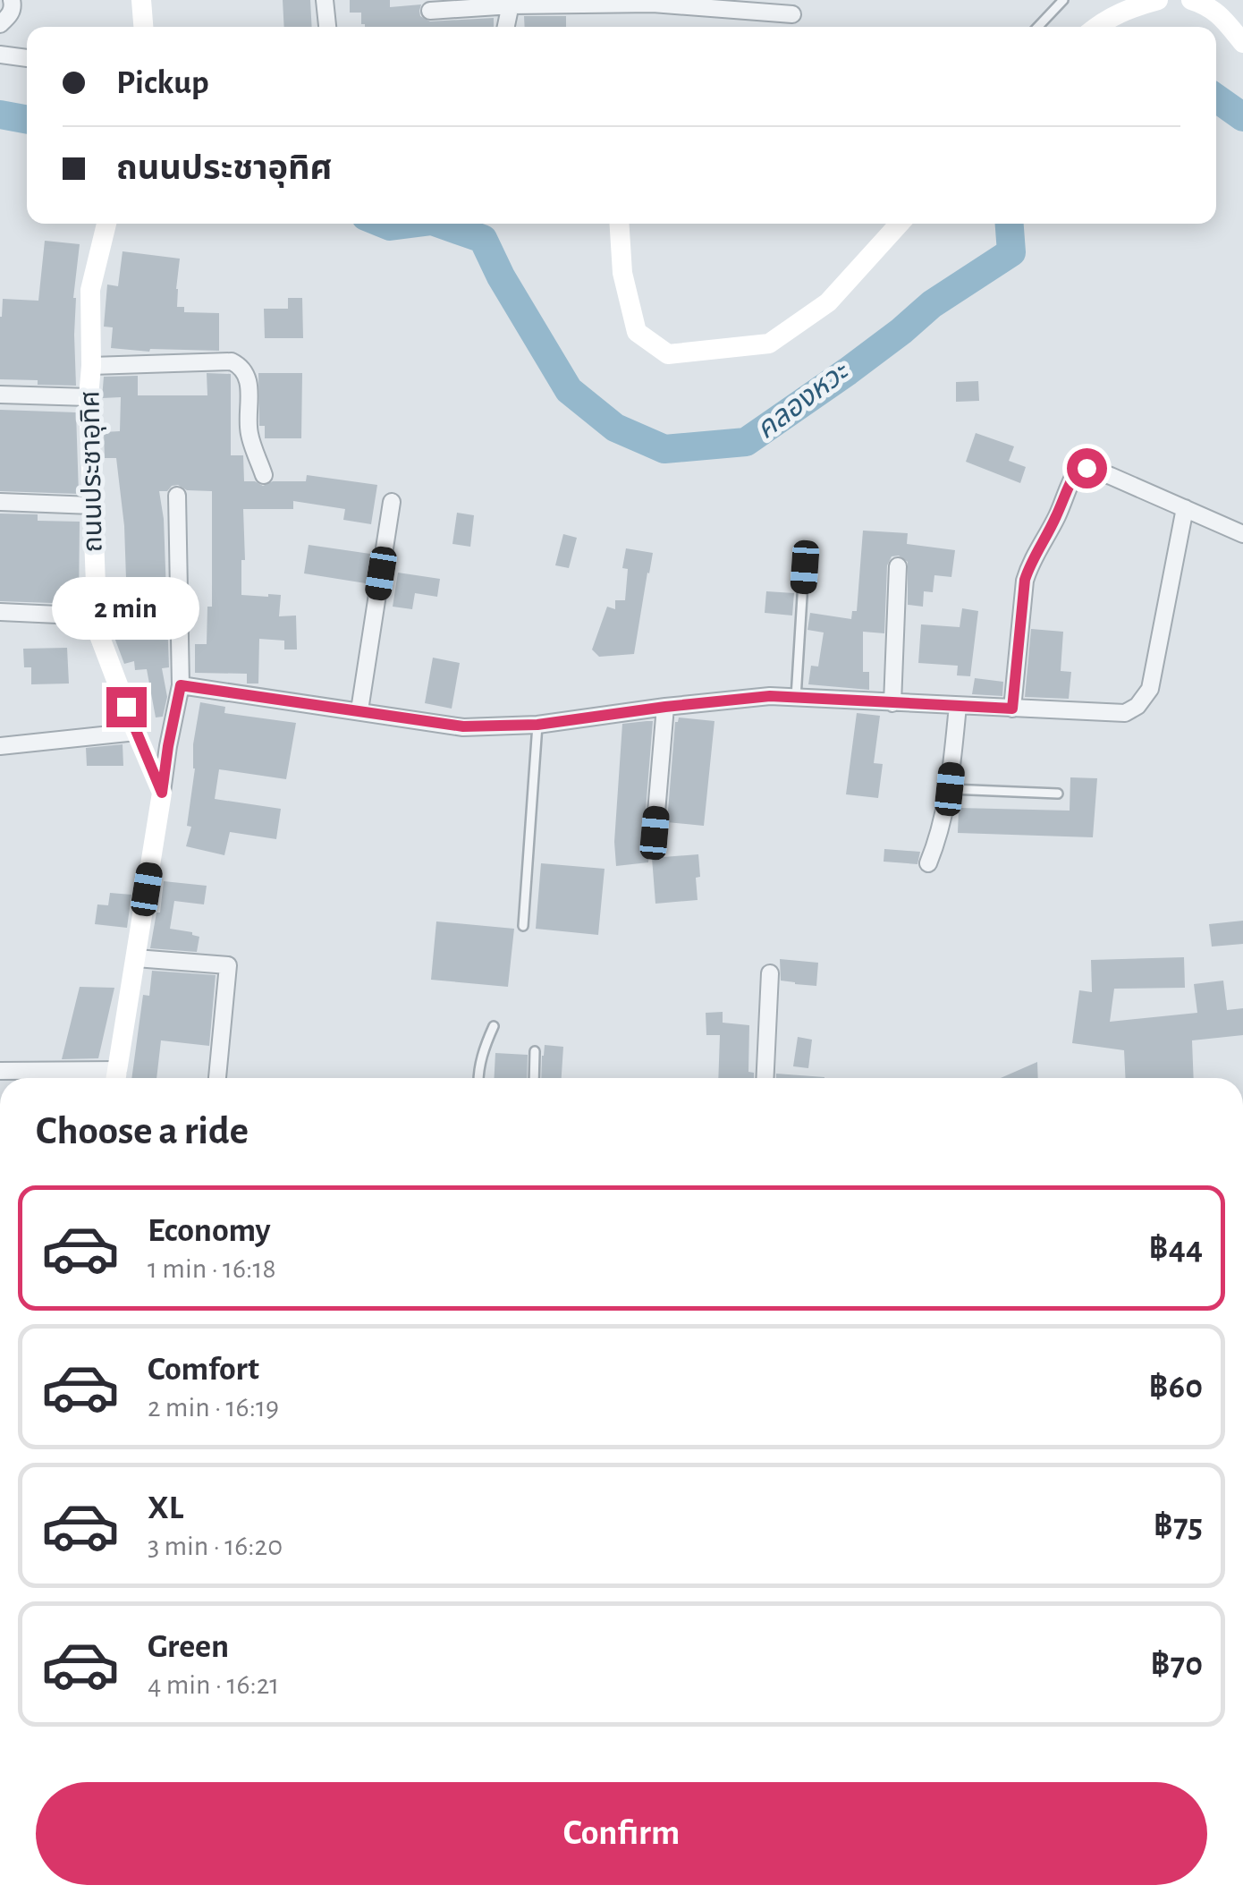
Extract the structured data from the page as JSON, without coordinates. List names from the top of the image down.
{
  "streets": {
    "street": ["ถนนประชาอุทิศ"]
  },
  "water": ["คลองหวะ"],
  "page": {
    "banner": ["Pickup", "ถนนประชาอุทิศ"],
    "bubble": "2 min",
    "heading": "Choose a ride",
    "list": [
      {
        "name": "Economy",
        "note": "1 min · 16:18",
        "value": "฿44"
      },
      {
        "name": "Comfort",
        "note": "2 min · 16:19",
        "value": "฿60"
      },
      {
        "name": "XL",
        "note": "3 min · 16:20",
        "value": "฿75"
      },
      {
        "name": "Green",
        "note": "4 min · 16:21",
        "value": "฿70"
      }
    ],
    "buttons": "Confirm"
  }
}
